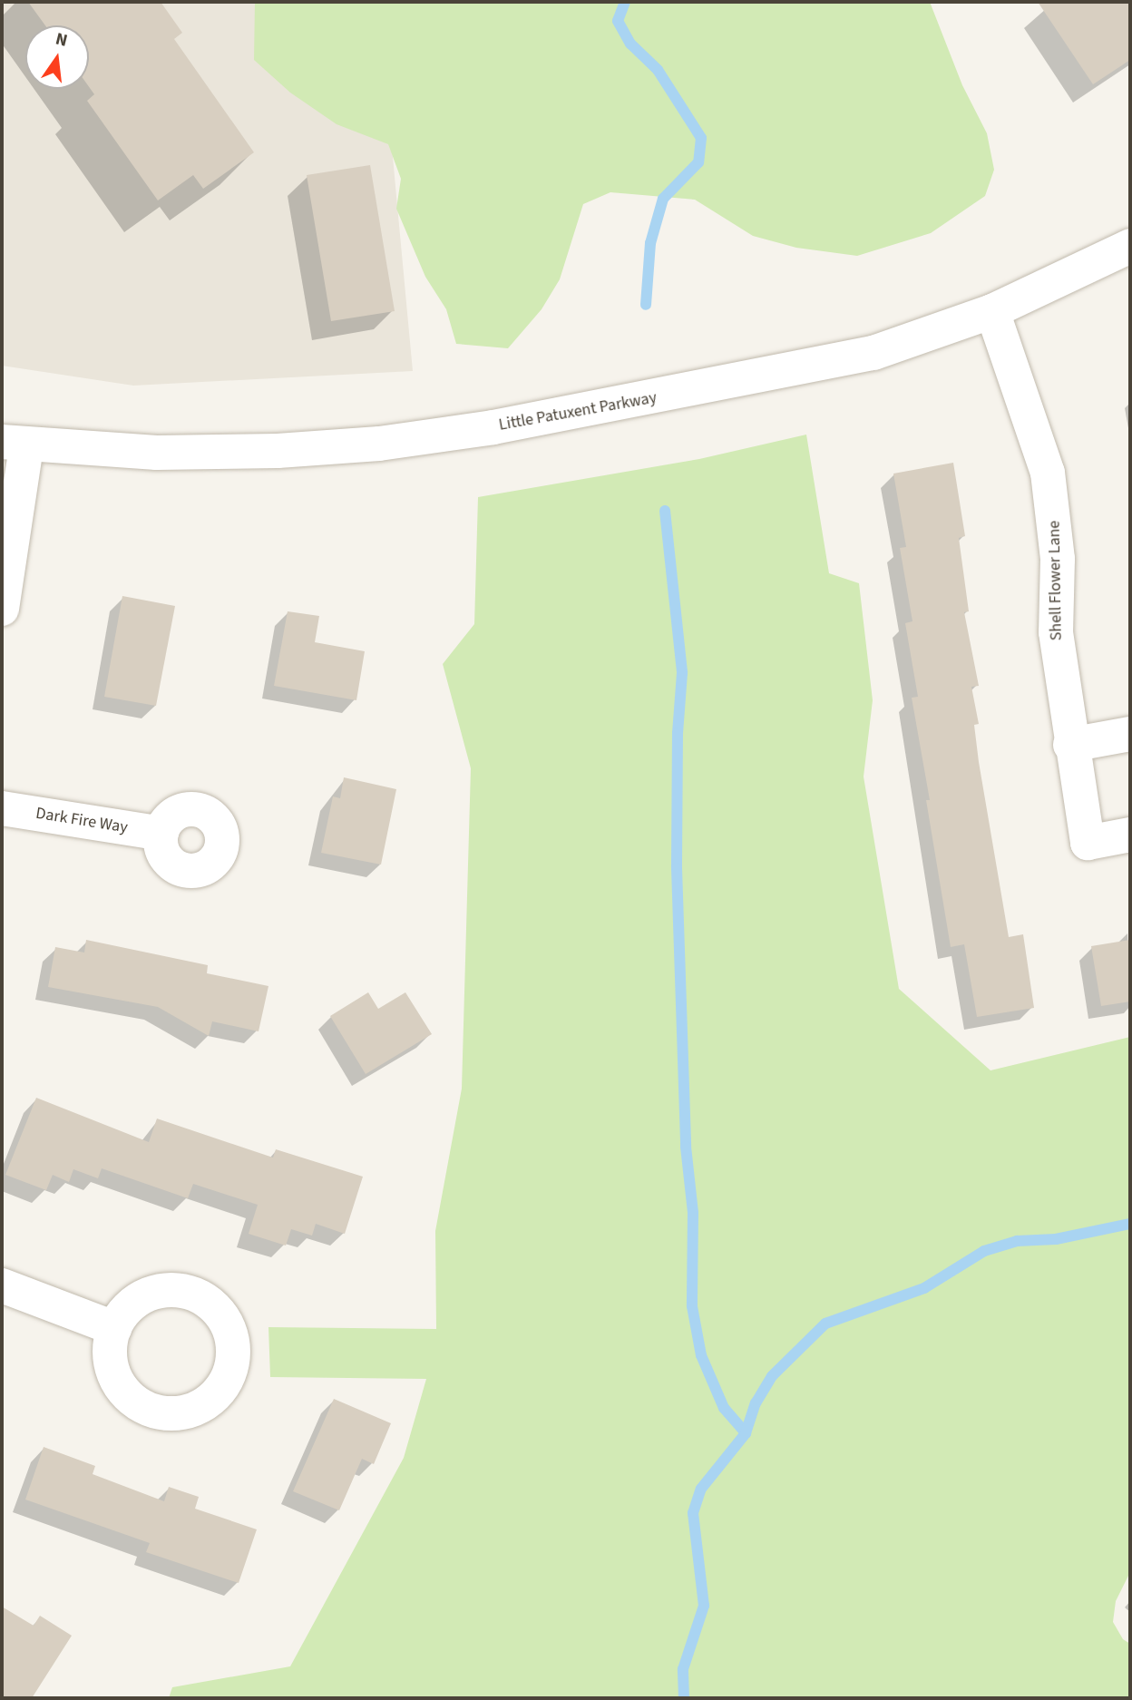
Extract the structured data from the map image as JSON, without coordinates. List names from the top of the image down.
{
  "streets": {
    "street": ["Little Patuxent Parkway", "Shell Flower Lane", "Dark Fire Way"]
  },
  "crossings": [
    ["Little Patuxent Parkway", "Shell Flower Lane"]
  ],
  "north": "top"
}
